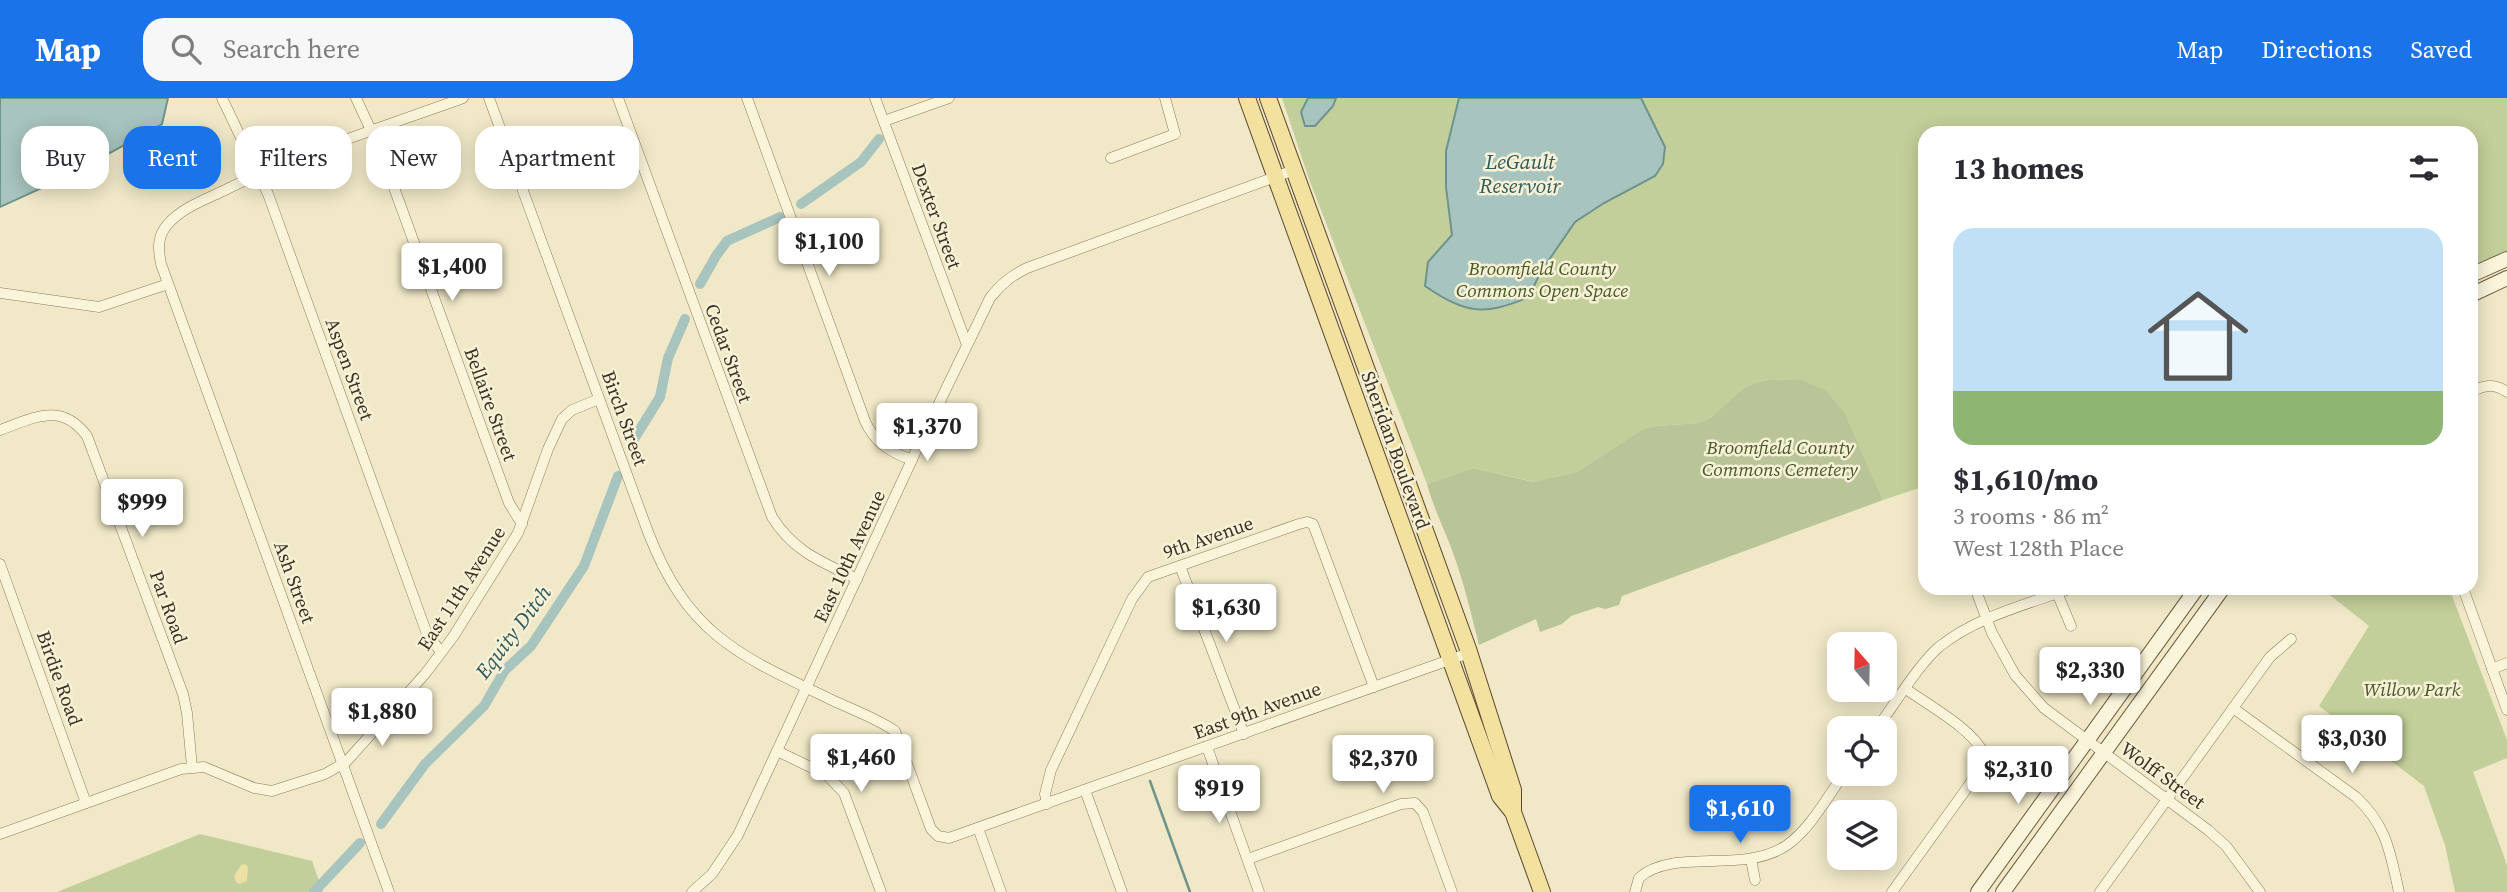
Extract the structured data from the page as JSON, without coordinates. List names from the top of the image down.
{
  "streets": {
    "main road": ["Sheridan Boulevard"],
    "street": [
      "Dexter Street",
      "Cedar Street",
      "Aspen Street",
      "Bellaire Street",
      "Birch Street",
      "9th Avenue",
      "East 10th Avenue",
      "Ash Street",
      "East 11th Avenue",
      "Par Road",
      "Birdie Road",
      "East 9th Avenue",
      "Wolff Street"
    ]
  },
  "crossings": [
    ["Dexter Street", "East 10th Avenue"],
    ["Cedar Street", "East 10th Avenue"],
    ["Aspen Street", "East 11th Avenue"],
    ["Bellaire Street", "East 11th Avenue"],
    ["Birch Street", "East 10th Avenue"],
    ["Birch Street", "East 11th Avenue"],
    ["Birch Street", "East 9th Avenue"],
    ["Sheridan Boulevard", "East 10th Avenue"],
    ["Sheridan Boulevard", "East 9th Avenue"],
    ["9th Avenue", "East 9th Avenue"],
    ["Ash Street", "East 11th Avenue"],
    ["East 11th Avenue", "Par Road"]
  ],
  "water": ["LeGault Reservoir", "Equity Ditch"],
  "parks": ["Broomfield County Commons Open Space", "Broomfield County Commons Cemetery", "Willow Park"],
  "north": "top",
  "page": {
    "header": "Map",
    "search": "Search here",
    "nav": ["Map", "Directions", "Saved"],
    "chip": [
      "Buy",
      "Rent",
      "Filters",
      "New",
      "Apartment"
    ],
    "heading": "13 homes",
    "list": [
      {
        "name": "$1,610/mo",
        "note": "3 rooms · 86 m² · West 128th Place"
      }
    ],
    "price": [
      "$1,100",
      "$1,400",
      "$1,370",
      "$999",
      "$1,630",
      "$2,330",
      "$1,880",
      "$3,030",
      "$1,460",
      "$2,370",
      "$2,310",
      "$919",
      "$1,610"
    ]
  }
}
